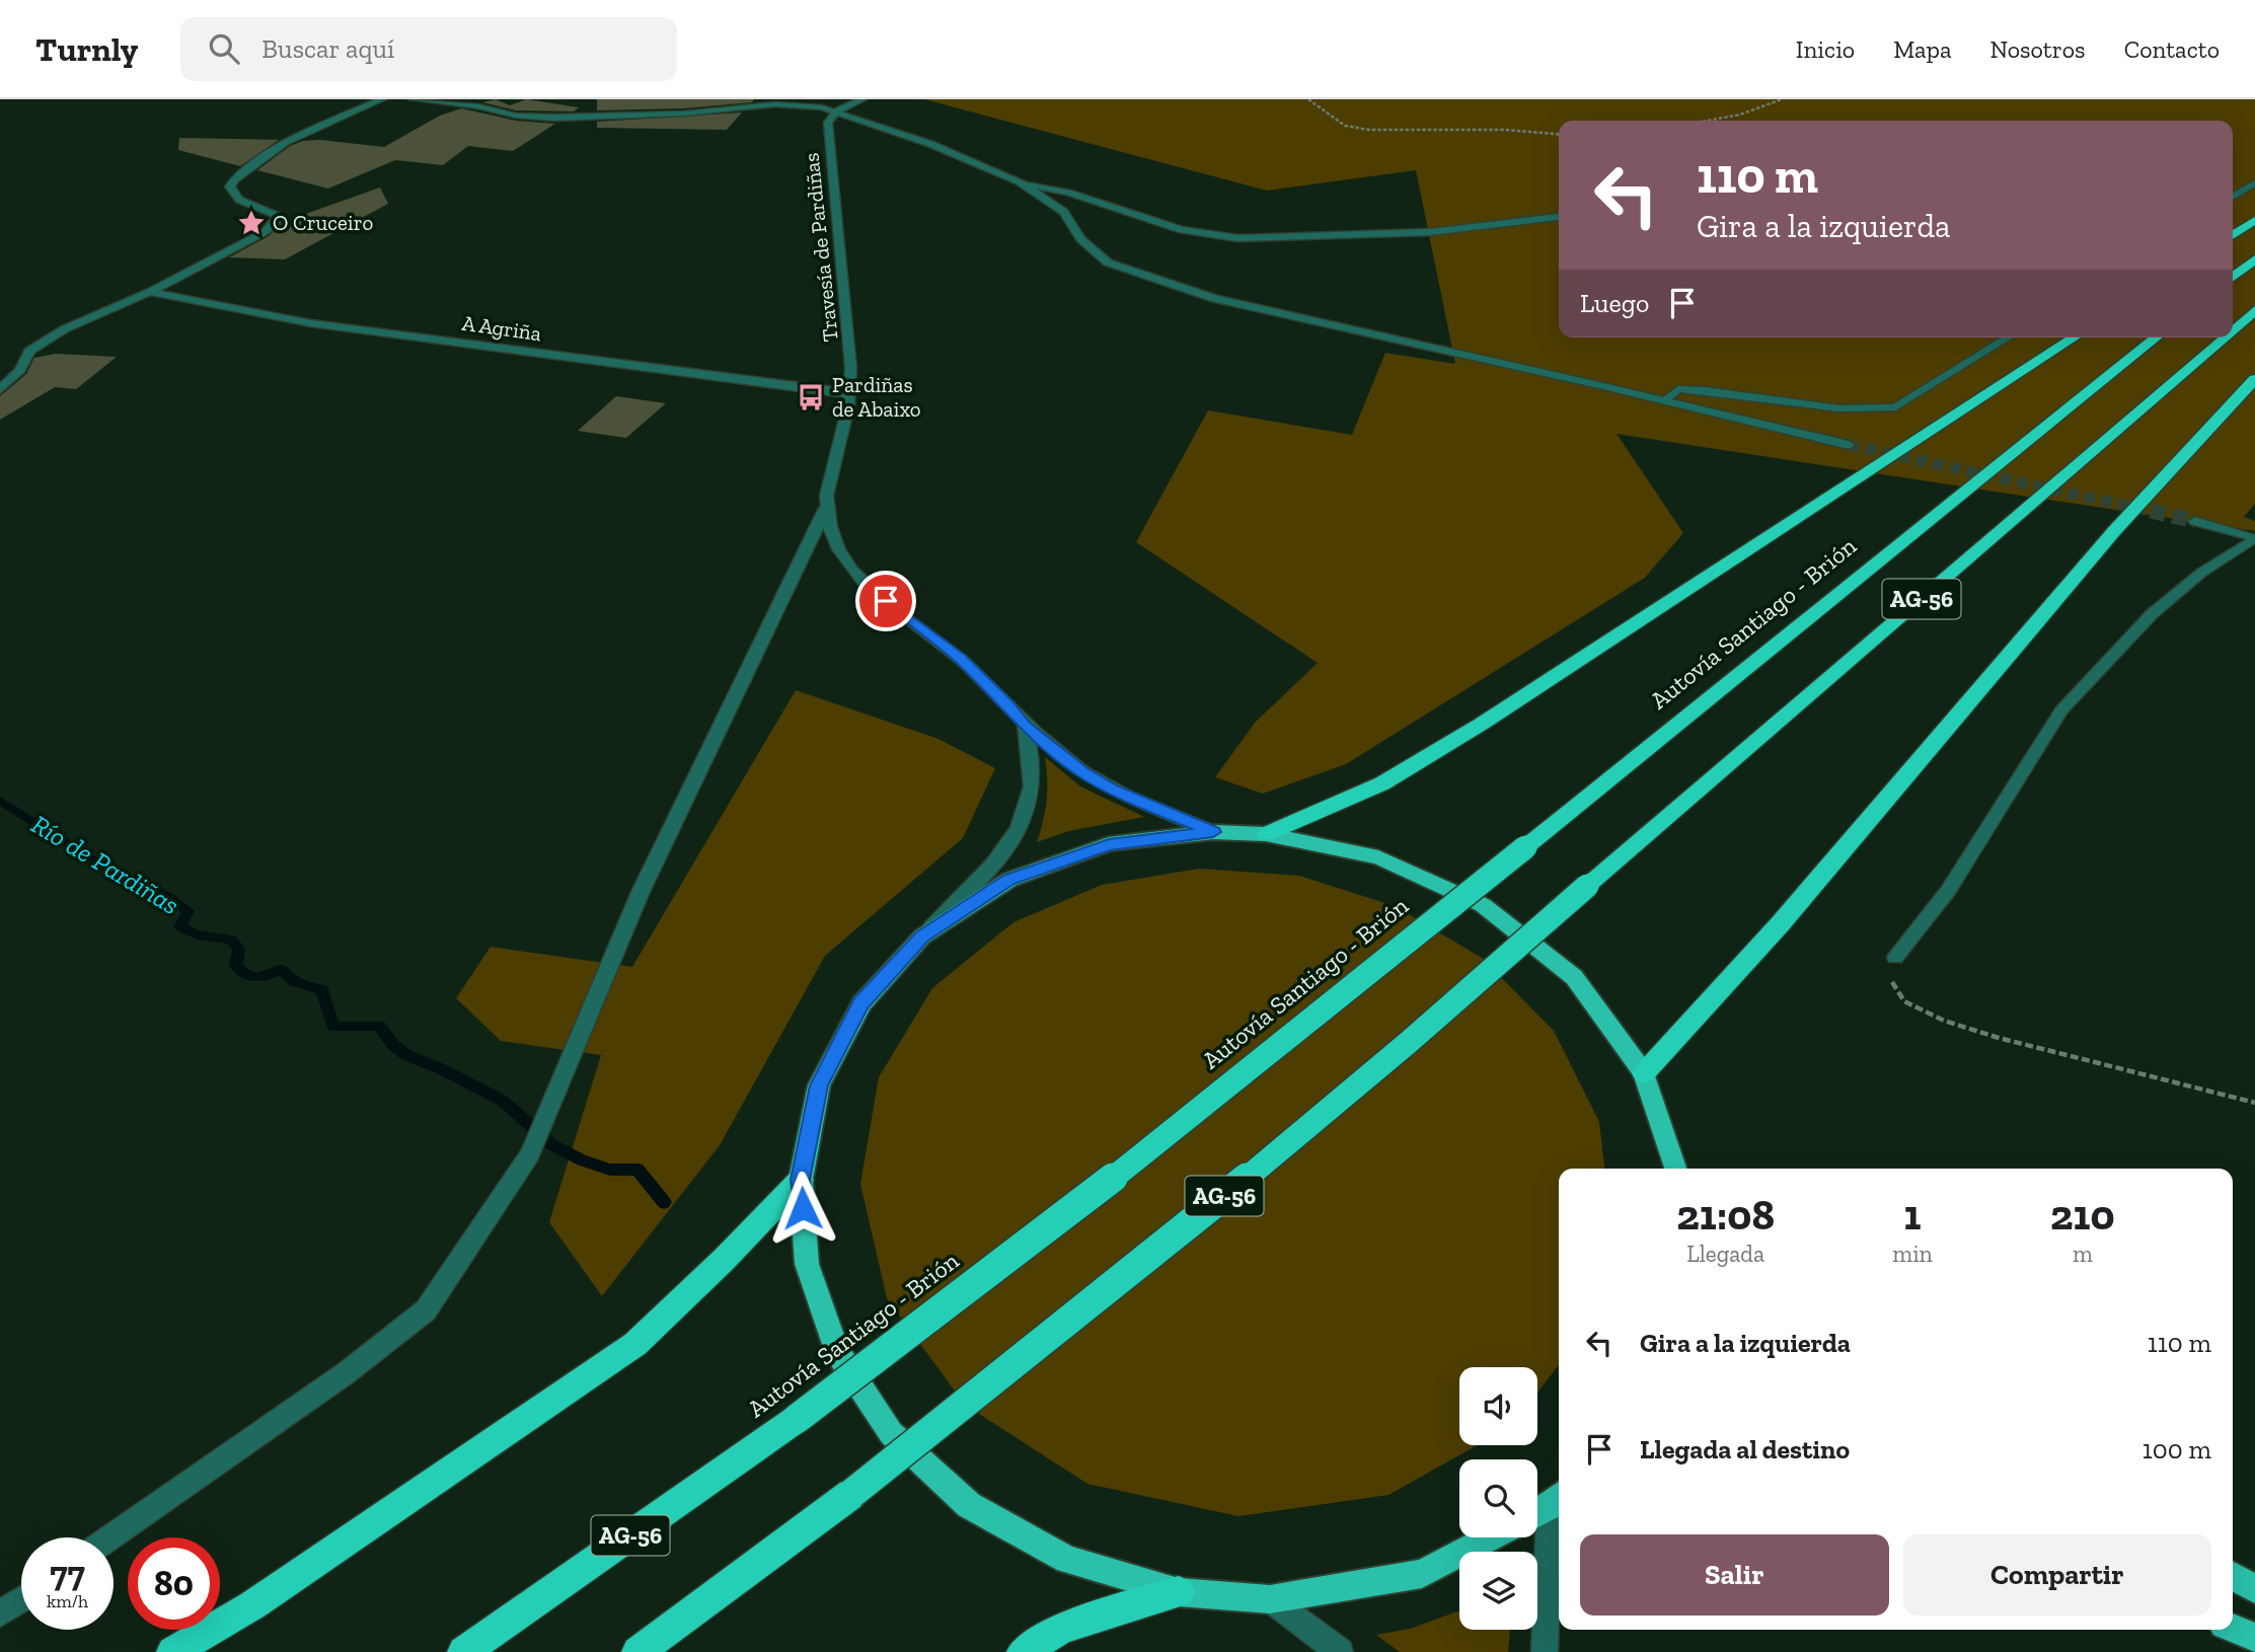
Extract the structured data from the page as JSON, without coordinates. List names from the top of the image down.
{
  "streets": {
    "highway": ["AG-56", "Autovía Santiago - Brión"],
    "street": ["Travesía de Pardiñas", "A Agriña"]
  },
  "crossings": [
    ["Travesía de Pardiñas", "A Agriña"]
  ],
  "water": ["Río de Pardiñas"],
  "places": {
    "place": ["O Cruceiro"],
    "bus stop": ["Pardiñas de Abaixo"]
  },
  "page": {
    "header": "Turnly",
    "search": "Buscar aquí",
    "nav": [
      "Inicio",
      "Mapa",
      "Nosotros",
      "Contacto"
    ],
    "turn": ["110 m", "Gira a la izquierda"],
    "then": "Luego",
    "eta": [
      "21:08",
      "Llegada",
      "1",
      "min",
      "210",
      "m"
    ],
    "list": [
      {
        "name": "Gira a la izquierda",
        "value": "110 m"
      },
      {
        "name": "Llegada al destino",
        "value": "100 m"
      }
    ],
    "buttons": ["Salir", "Compartir"],
    "speed": "77 km/h",
    "limit": "80"
  }
}
